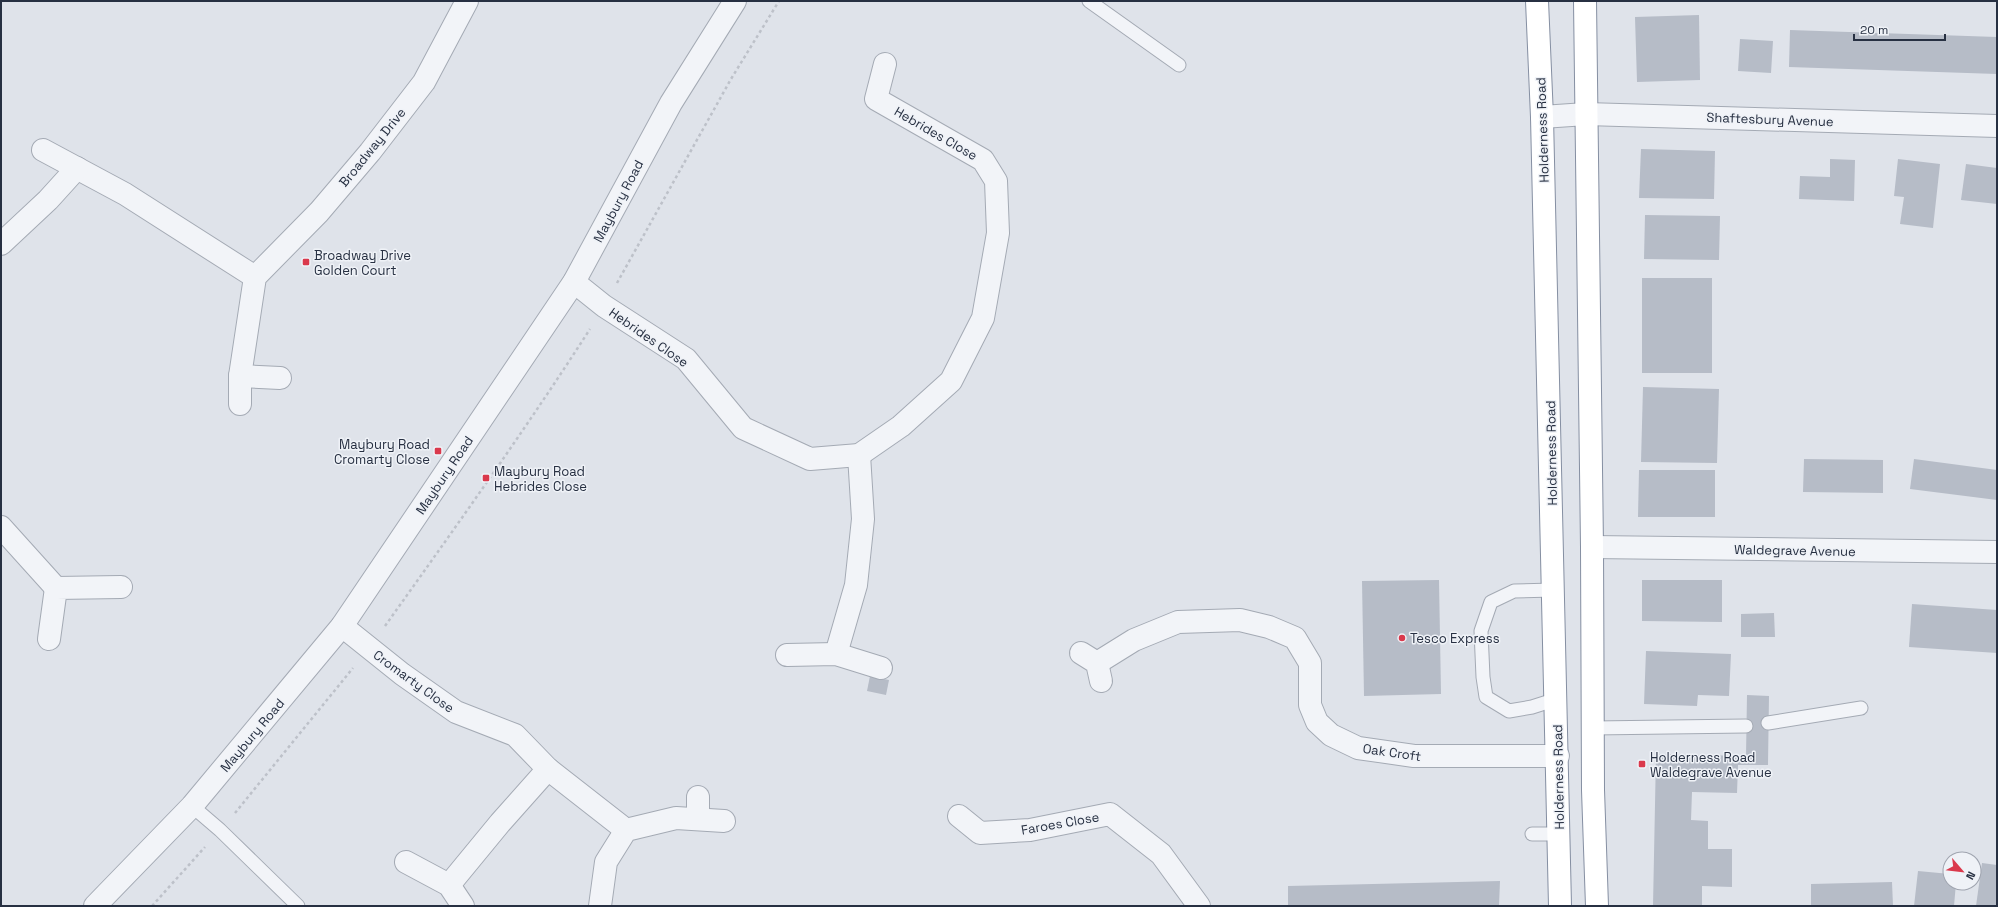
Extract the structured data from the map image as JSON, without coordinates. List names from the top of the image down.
{
  "streets": {
    "highway": ["Holderness Road"],
    "street": [
      "Shaftesbury Avenue",
      "Hebrides Close",
      "Broadway Drive",
      "Maybury Road",
      "Waldegrave Avenue",
      "Cromarty Close",
      "Oak Croft",
      "Faroes Close"
    ]
  },
  "crossings": [
    ["Shaftesbury Avenue", "Holderness Road"],
    ["Holderness Road", "Oak Croft"],
    ["Hebrides Close", "Maybury Road"],
    ["Maybury Road", "Cromarty Close"]
  ],
  "places": {
    "transit": [
      "Broadway Drive Golden Court",
      "Maybury Road Cromarty Close",
      "Maybury Road Hebrides Close",
      "Holderness Road Waldegrave Avenue"
    ],
    "other": ["Tesco Express"]
  },
  "scale_bar": "20 m",
  "north": "bottom right"
}
